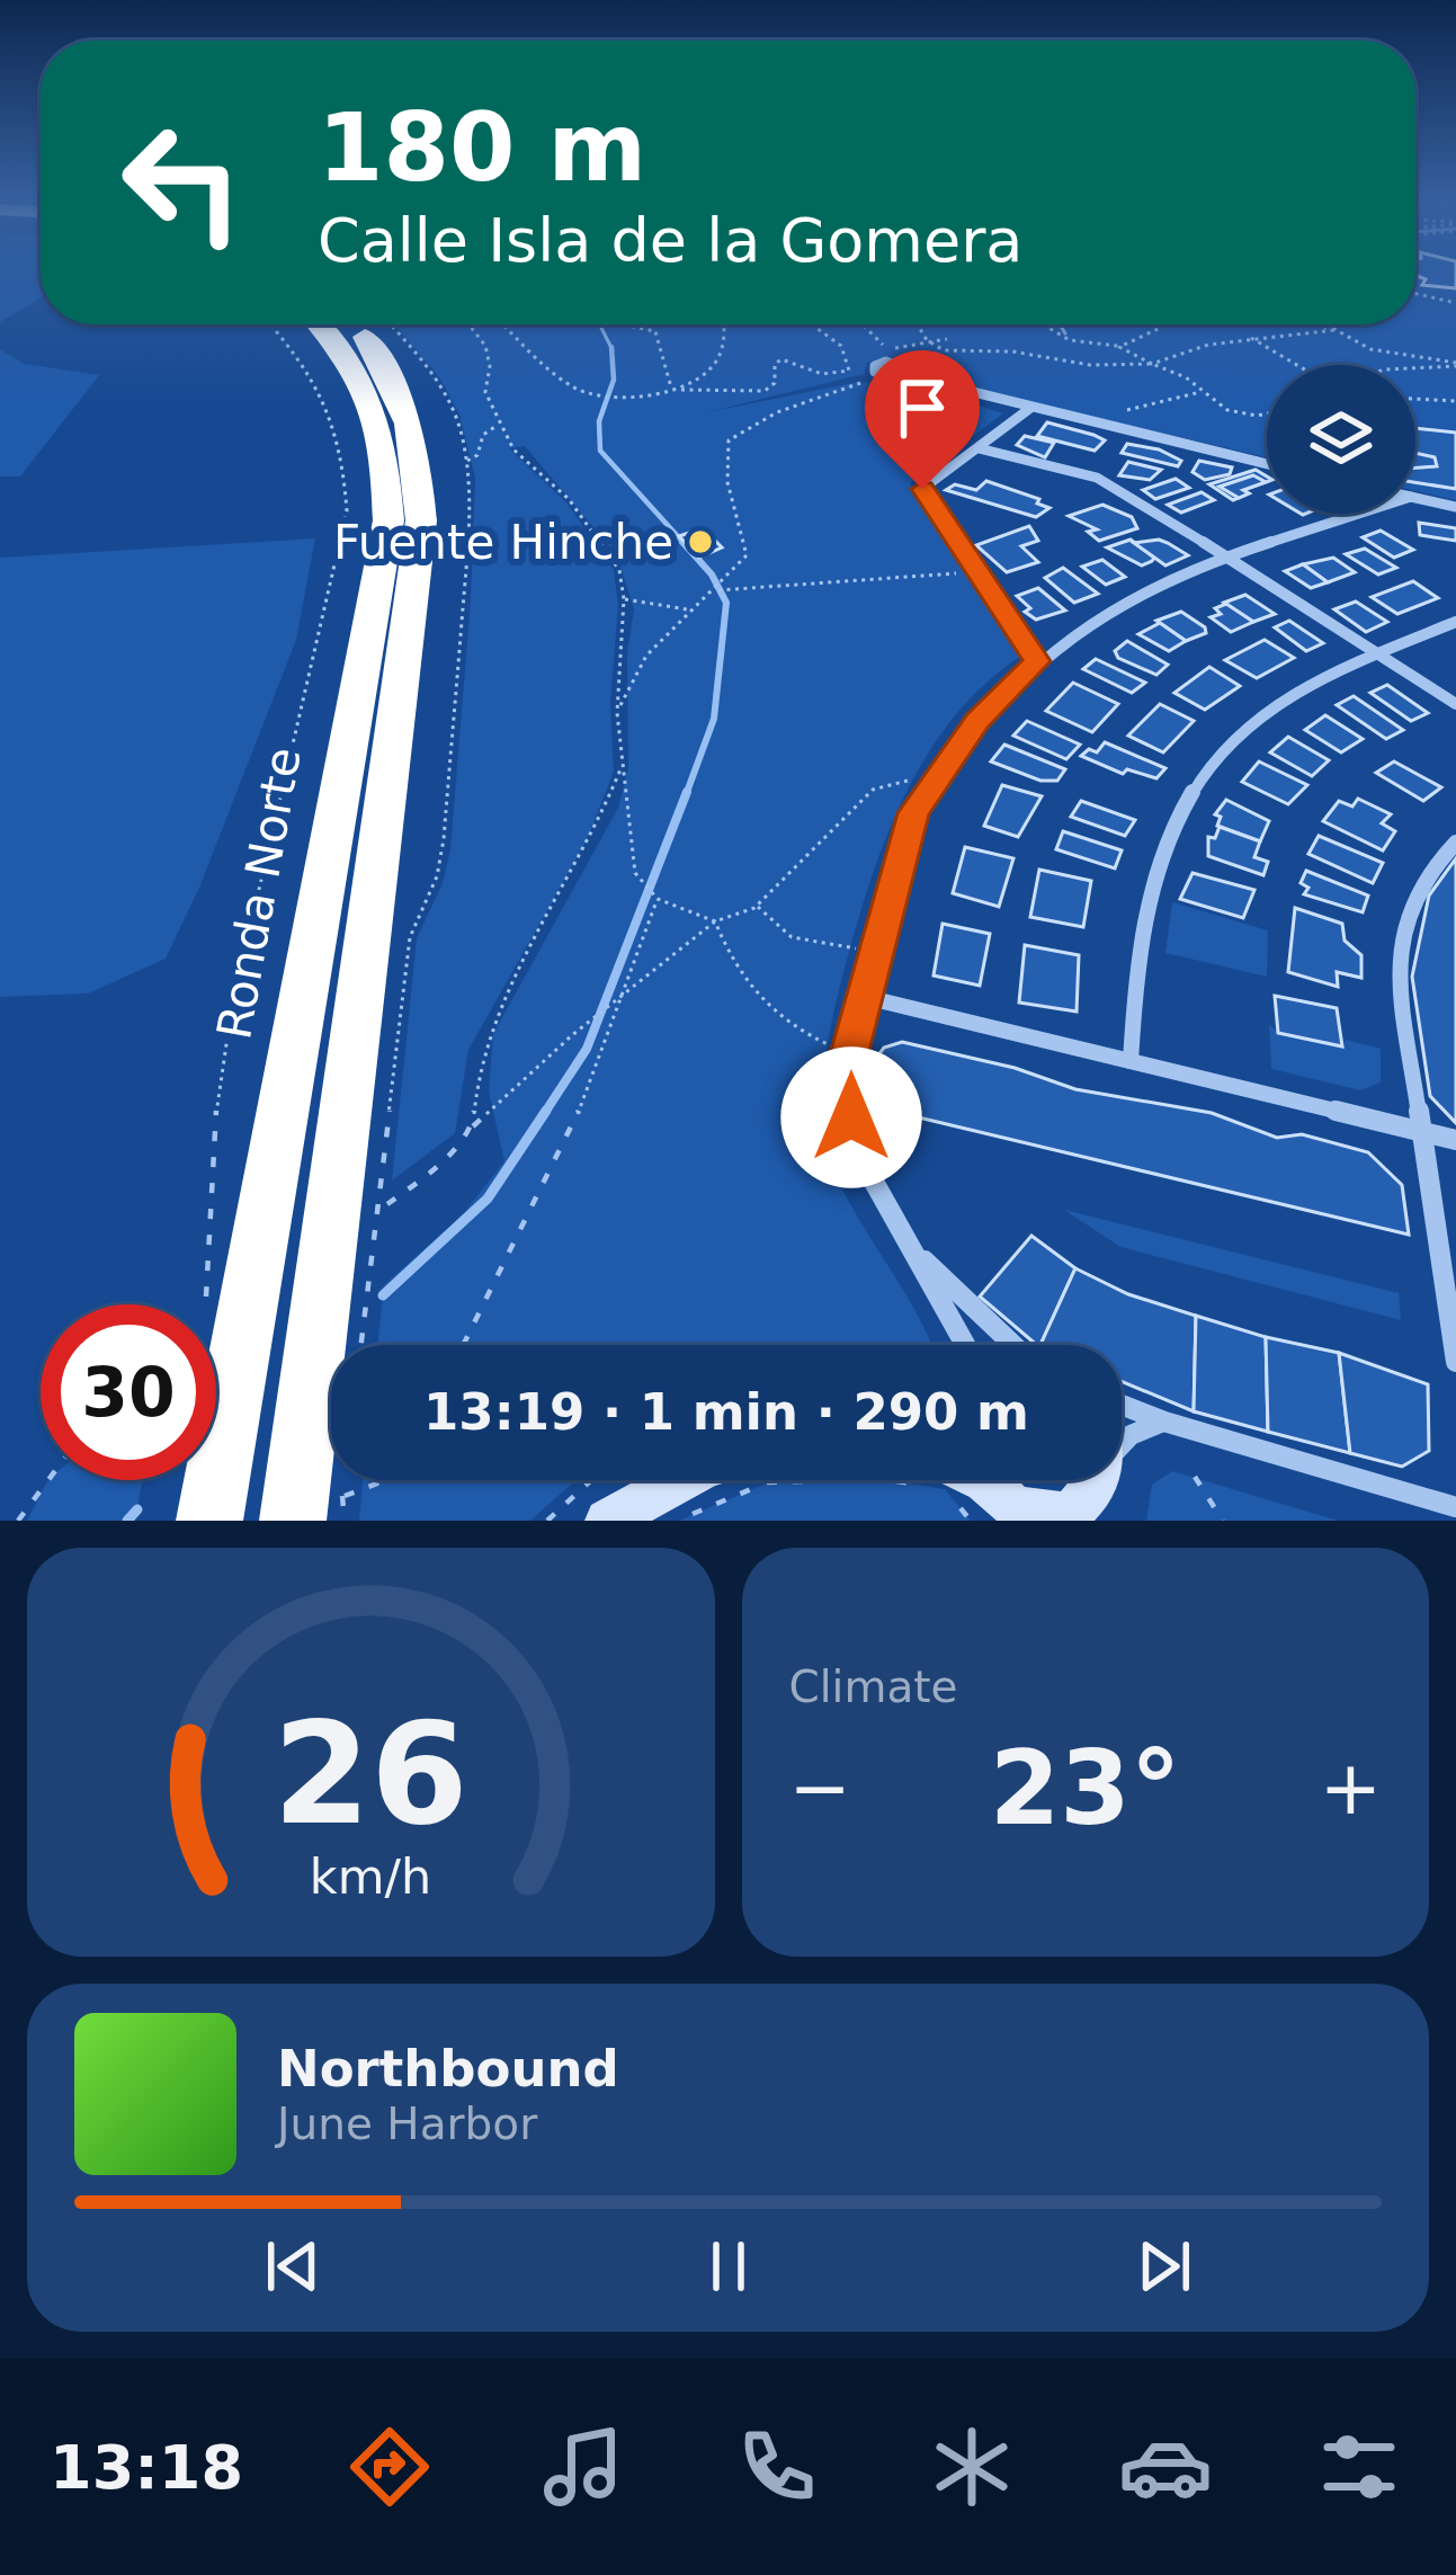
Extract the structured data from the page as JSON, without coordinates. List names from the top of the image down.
{
  "streets": {
    "highway": ["Ronda Norte"]
  },
  "places": ["Fuente Hinche"],
  "page": {
    "turn": ["180 m", "Calle Isla de la Gomera"],
    "limit": "30",
    "trip": "13:19 · 1 min · 290 m",
    "tile": "Climate",
    "heat": ["−", "23°", "+"],
    "song": ["Northbound", "June Harbor"],
    "tabs": "13:18",
    "gauge": ["26", "km/h"]
  }
}
